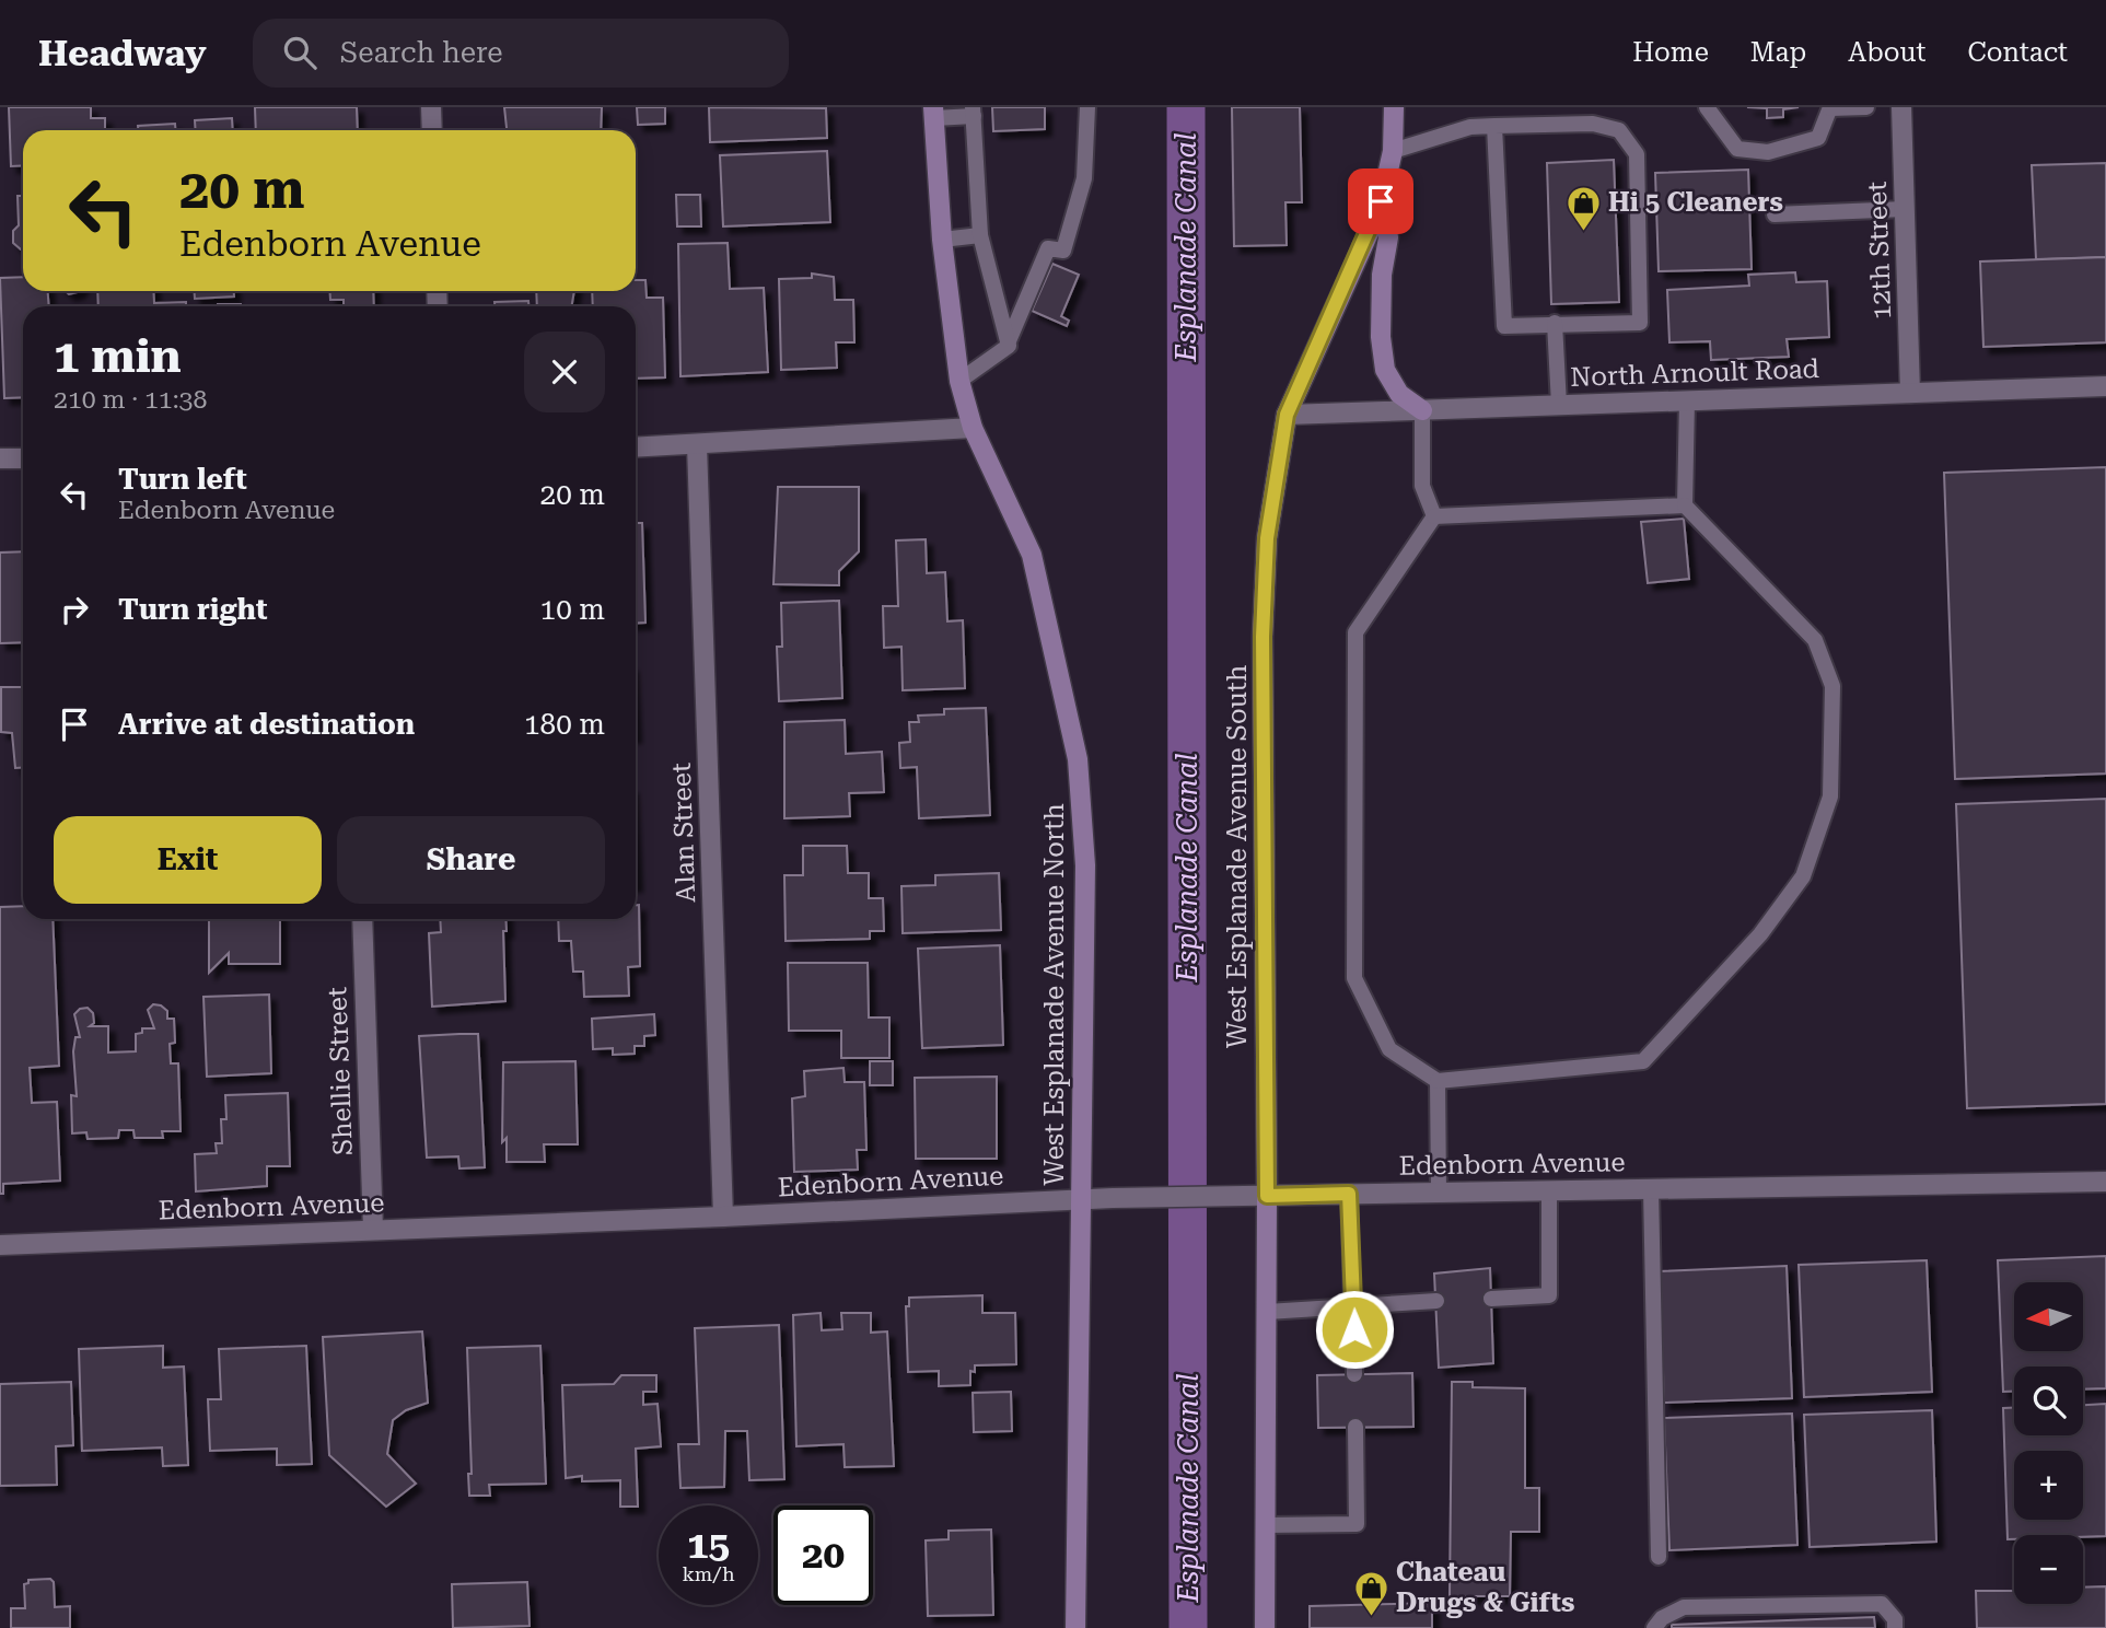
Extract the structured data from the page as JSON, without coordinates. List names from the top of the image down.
{
  "streets": {
    "main road": ["West Esplanade Avenue South", "West Esplanade Avenue North"],
    "street": [
      "12th Street",
      "North Arnoult Road",
      "Alan Street",
      "Shellie Street",
      "Edenborn Avenue"
    ]
  },
  "crossings": [
    ["12th Street", "North Arnoult Road"],
    ["North Arnoult Road", "West Esplanade Avenue South"],
    ["Alan Street", "Edenborn Avenue"],
    ["West Esplanade Avenue South", "Edenborn Avenue"],
    ["West Esplanade Avenue North", "Edenborn Avenue"],
    ["Shellie Street", "Edenborn Avenue"]
  ],
  "water": ["Esplanade Canal"],
  "places": {
    "shop": ["Hi 5 Cleaners", "Chateau Drugs & Gifts"]
  },
  "north": "left",
  "page": {
    "header": "Headway",
    "search": "Search here",
    "nav": [
      "Home",
      "Map",
      "About",
      "Contact"
    ],
    "turn": ["20 m", "Edenborn Avenue"],
    "heading": ["1 min", "210 m · 11:38"],
    "list": [
      {
        "name": "Turn left",
        "note": "Edenborn Avenue",
        "value": "20 m"
      },
      {
        "name": "Turn right",
        "value": "10 m"
      },
      {
        "name": "Arrive at destination",
        "value": "180 m"
      }
    ],
    "buttons": ["Exit", "Share"],
    "map_buttons": ["+", "−"],
    "speed": "15 km/h",
    "limit": "20"
  }
}
